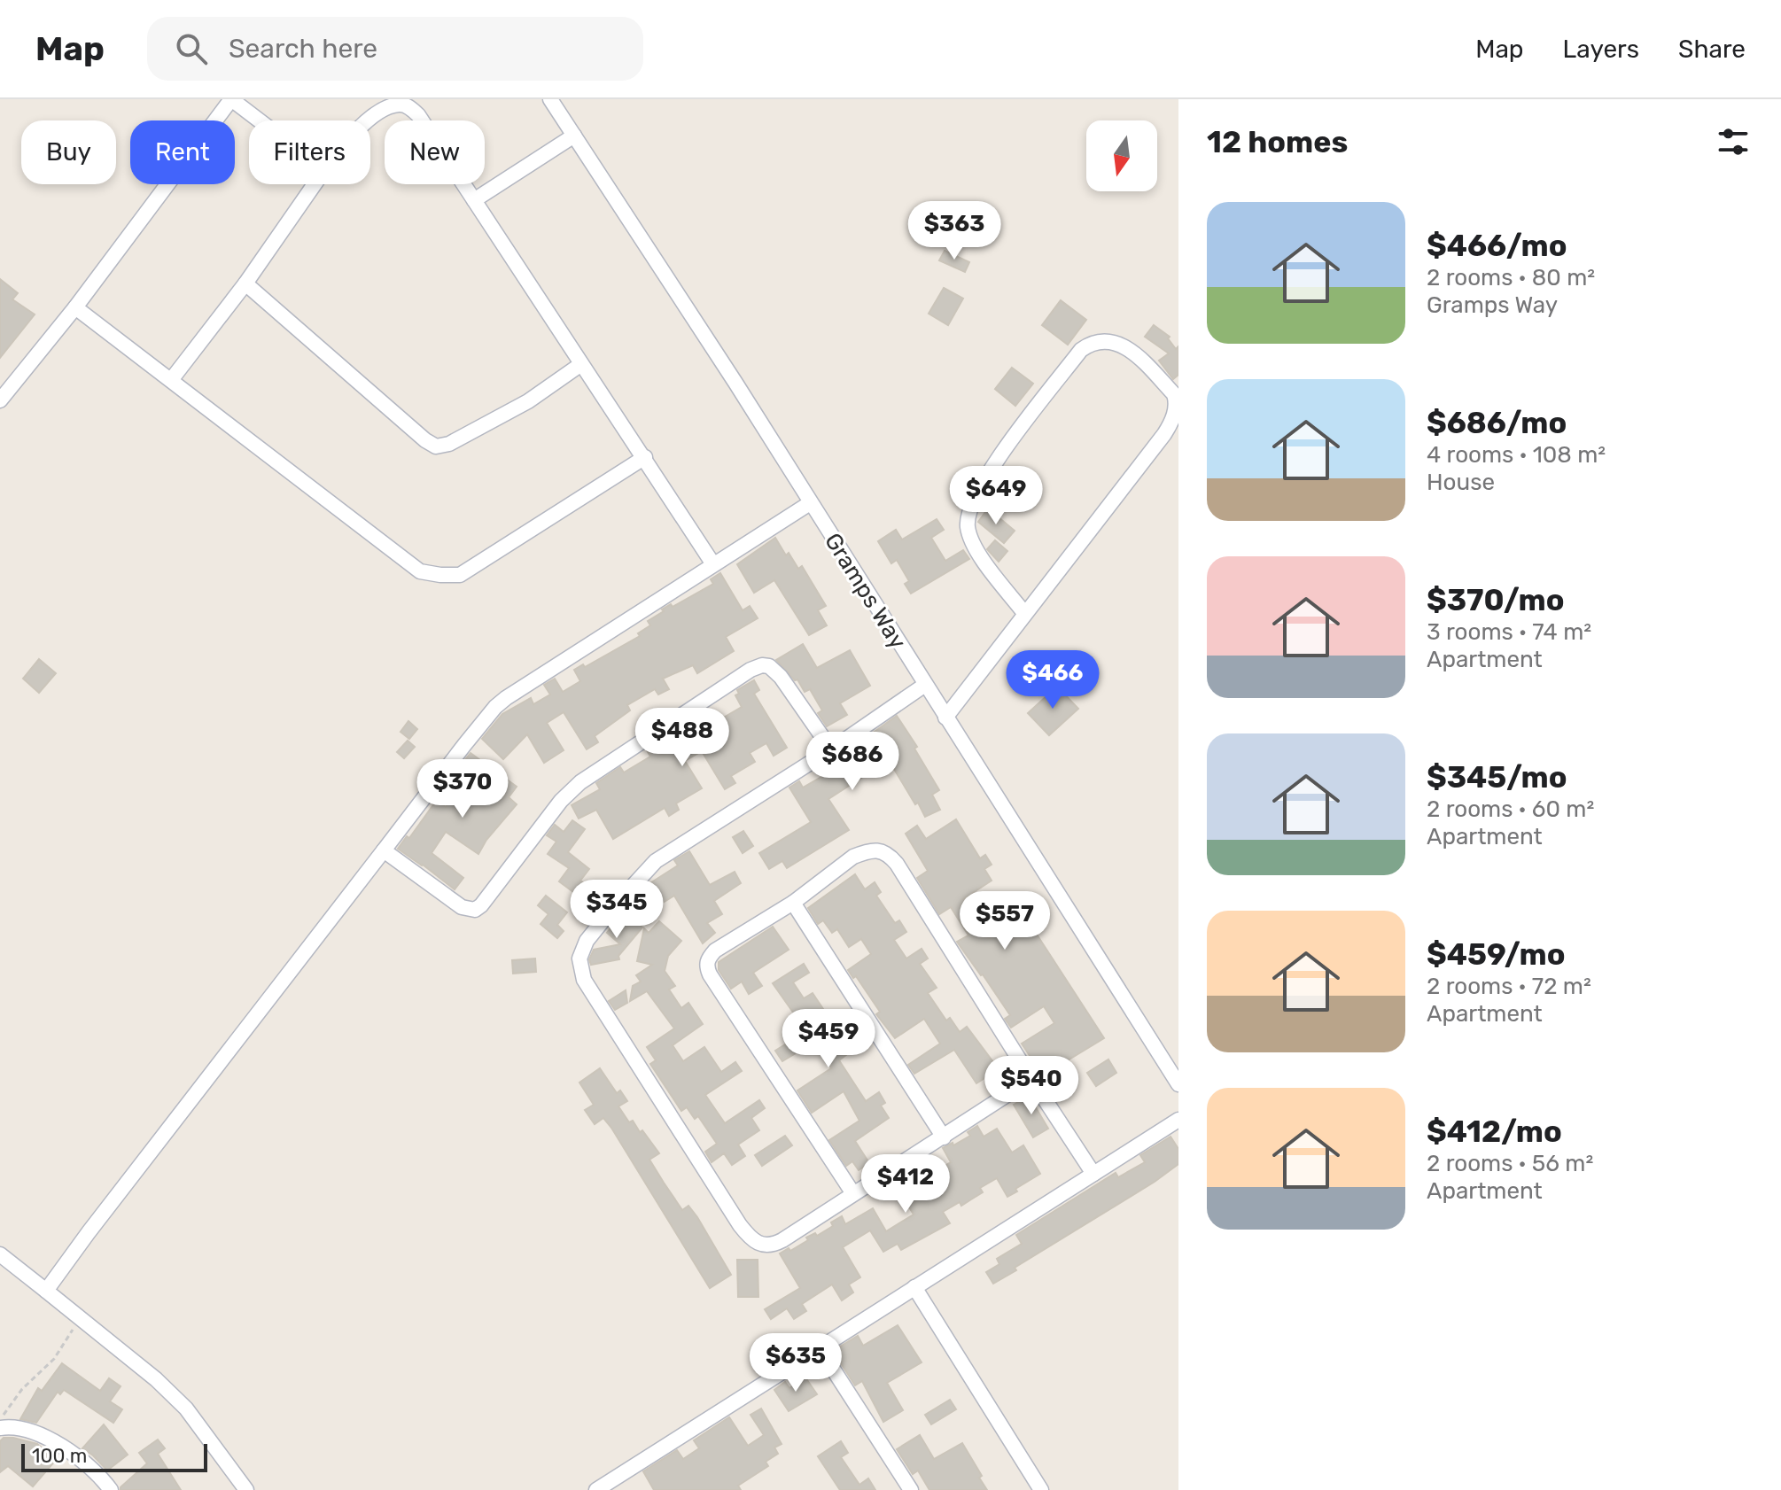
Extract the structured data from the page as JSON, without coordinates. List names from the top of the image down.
{
  "streets": {
    "street": ["Gramps Way"]
  },
  "scale_bar": "100 m",
  "north": "bottom",
  "page": {
    "header": "Map",
    "search": "Search here",
    "nav": ["Map", "Layers", "Share"],
    "heading": "12 homes",
    "chip": [
      "Buy",
      "Rent",
      "Filters",
      "New"
    ],
    "list": [
      {
        "name": "$466/mo",
        "note": "2 rooms · 80 m² · Gramps Way"
      },
      {
        "name": "$686/mo",
        "note": "4 rooms · 108 m² · House"
      },
      {
        "name": "$370/mo",
        "note": "3 rooms · 74 m² · Apartment"
      },
      {
        "name": "$345/mo",
        "note": "2 rooms · 60 m² · Apartment"
      },
      {
        "name": "$459/mo",
        "note": "2 rooms · 72 m² · Apartment"
      },
      {
        "name": "$412/mo",
        "note": "2 rooms · 56 m² · Apartment"
      }
    ],
    "price": [
      "$363",
      "$649",
      "$466",
      "$488",
      "$686",
      "$370",
      "$345",
      "$557",
      "$459",
      "$540",
      "$412",
      "$635"
    ],
    "scale": "100 m"
  }
}
